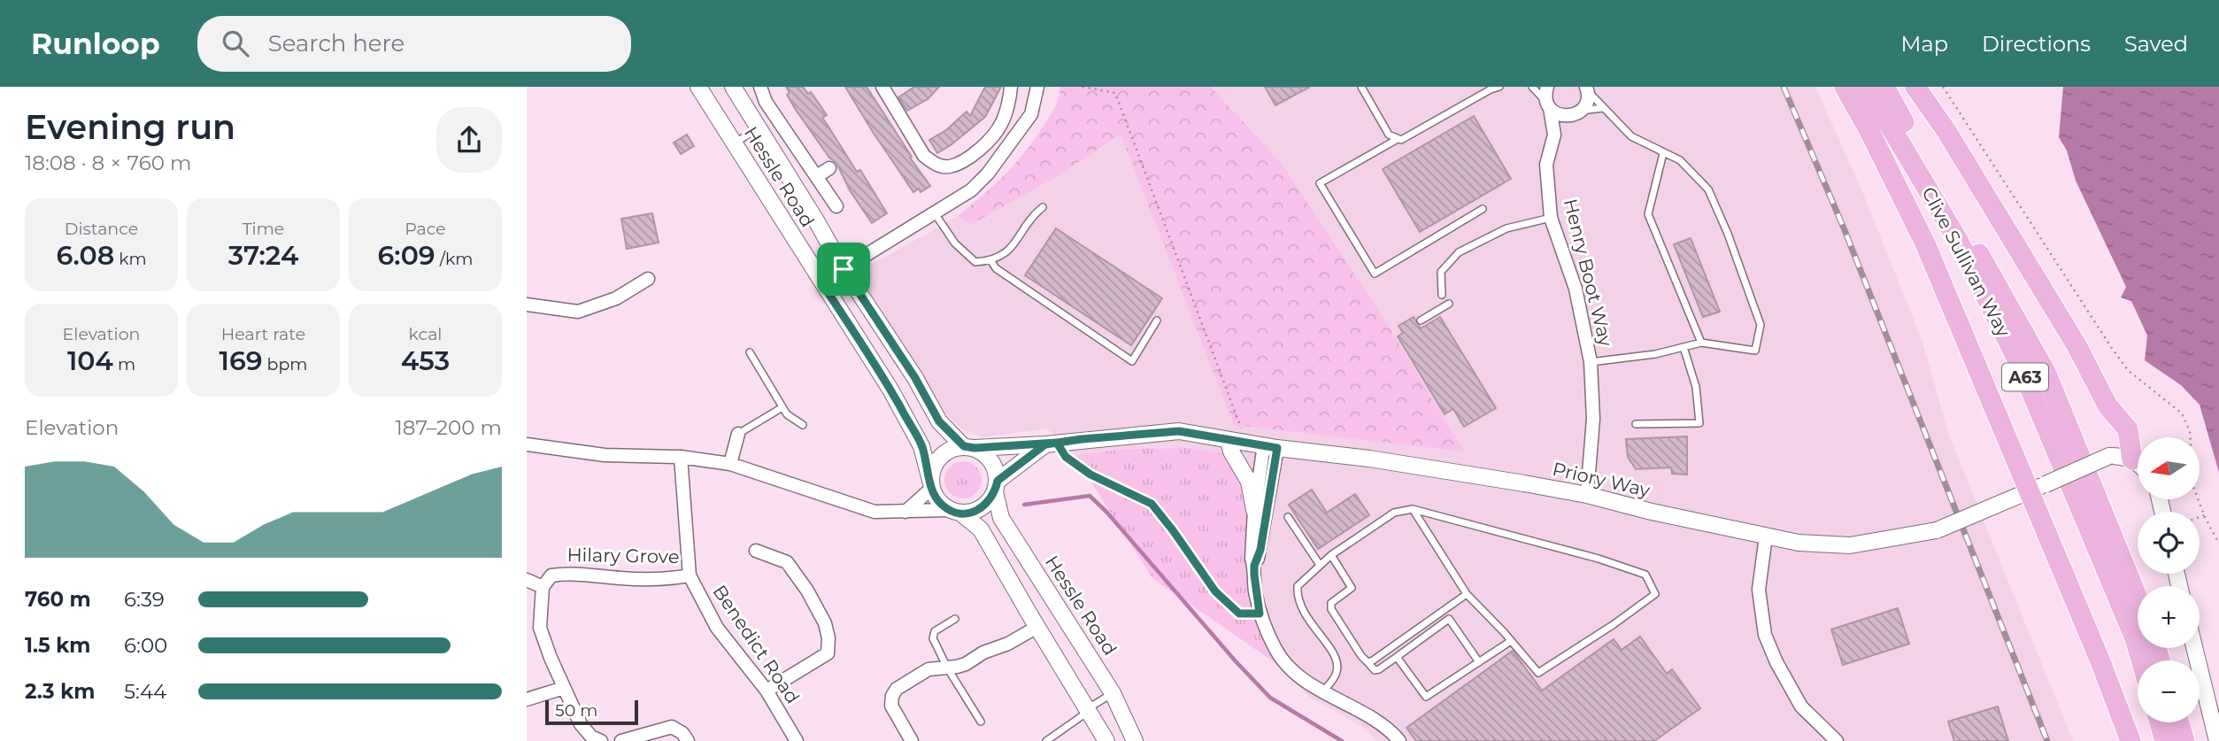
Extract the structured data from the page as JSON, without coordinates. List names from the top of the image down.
{
  "streets": {
    "highway": ["Clive Sullivan Way", "A63"],
    "street": [
      "Hessle Road",
      "Henry Boot Way",
      "Priory Way",
      "Hilary Grove",
      "Benedict Road"
    ]
  },
  "crossings": [
    ["Hessle Road", "Priory Way"],
    ["Henry Boot Way", "Priory Way"],
    ["Hilary Grove", "Benedict Road"]
  ],
  "scale_bar": "50 m",
  "north": "left",
  "page": {
    "header": "Runloop",
    "search": "Search here",
    "nav": ["Map", "Directions", "Saved"],
    "heading": ["Evening run", "18:08 · 8 × 760 m"],
    "stats": [
      ["Distance", "6.08 km"],
      ["Time", "37:24"],
      ["Pace", "6:09 /km"],
      ["Elevation", "104 m"],
      ["Heart rate", "169 bpm"],
      ["kcal", "453"]
    ],
    "chart": ["Elevation", "187–200 m"],
    "map_buttons": ["+", "−"],
    "list": [
      {
        "name": "760 m",
        "note": "6:39"
      },
      {
        "name": "1.5 km",
        "note": "6:00"
      },
      {
        "name": "2.3 km",
        "note": "5:44"
      }
    ],
    "scale": "50 m"
  }
}
